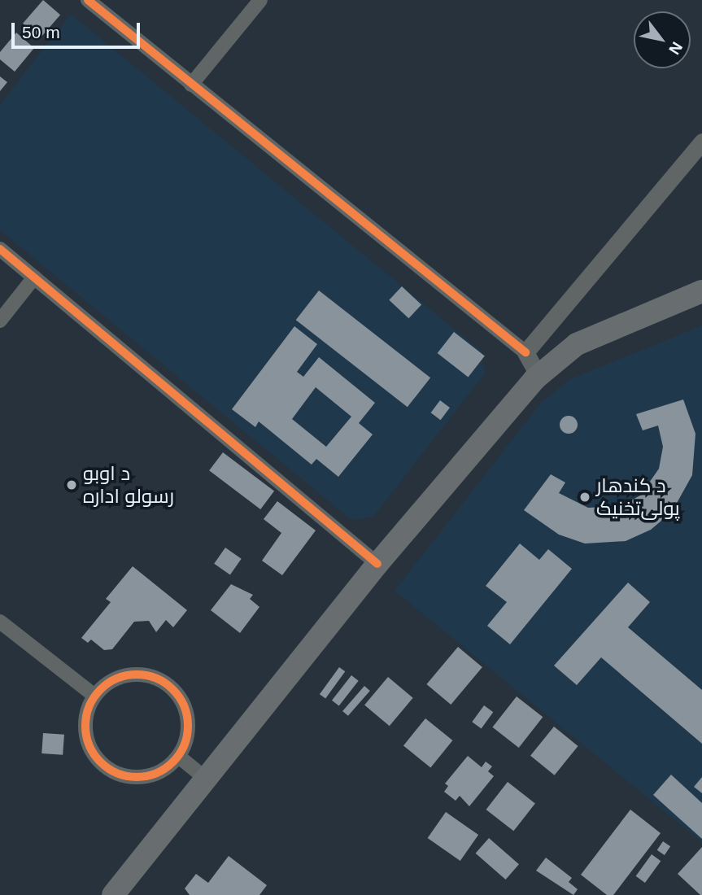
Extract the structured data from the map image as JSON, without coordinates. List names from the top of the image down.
{
  "places": ["د اوبو رسولو اداره", "د کندهار پولی‌تخنیک"],
  "scale_bar": "50 m",
  "north": "bottom right"
}
